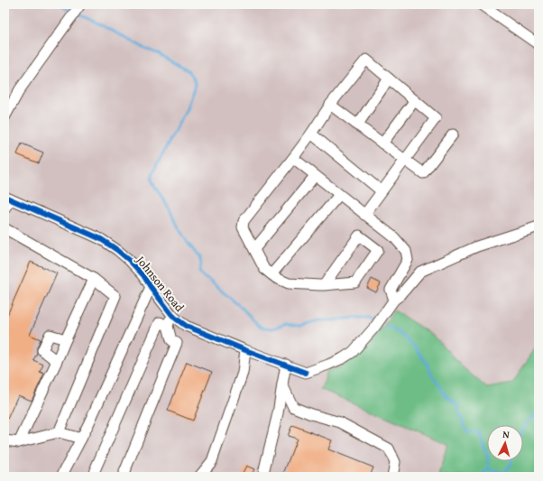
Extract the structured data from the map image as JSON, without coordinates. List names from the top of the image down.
{
  "streets": {
    "street": ["Johnson Road"]
  },
  "north": "top"
}
